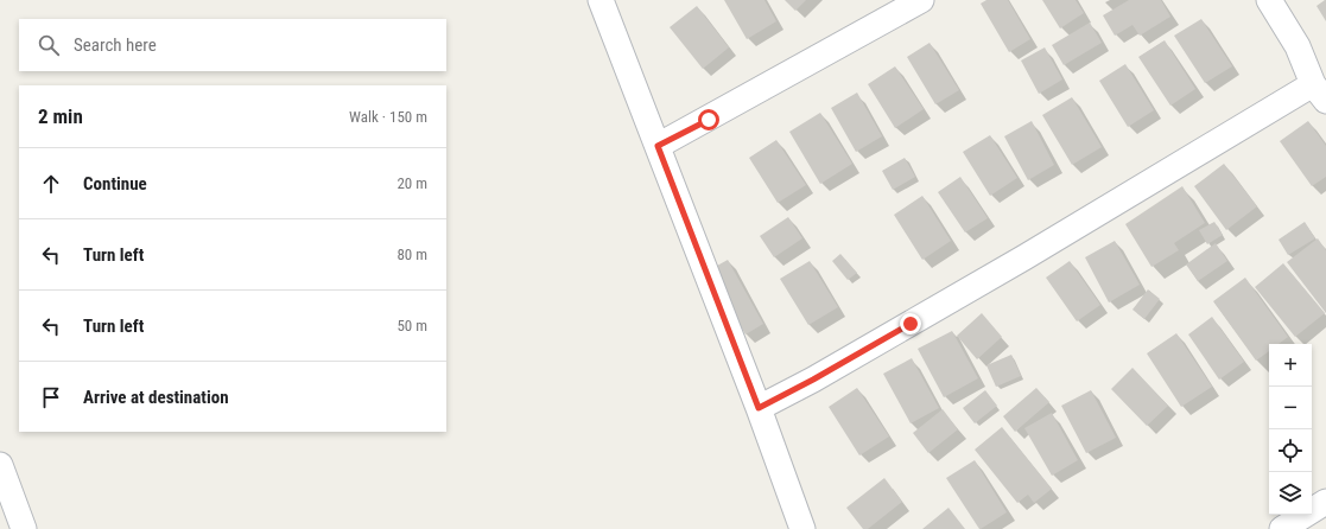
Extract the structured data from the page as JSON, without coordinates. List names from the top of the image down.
{
  "page": {
    "search": "Search here",
    "heading": ["2 min", "Walk · 150 m"],
    "list": [
      ["Continue", "20 m"],
      ["Turn left", "80 m"],
      ["Turn left", "50 m"],
      "Arrive at destination"
    ],
    "map_buttons": ["+", "−"]
  }
}
